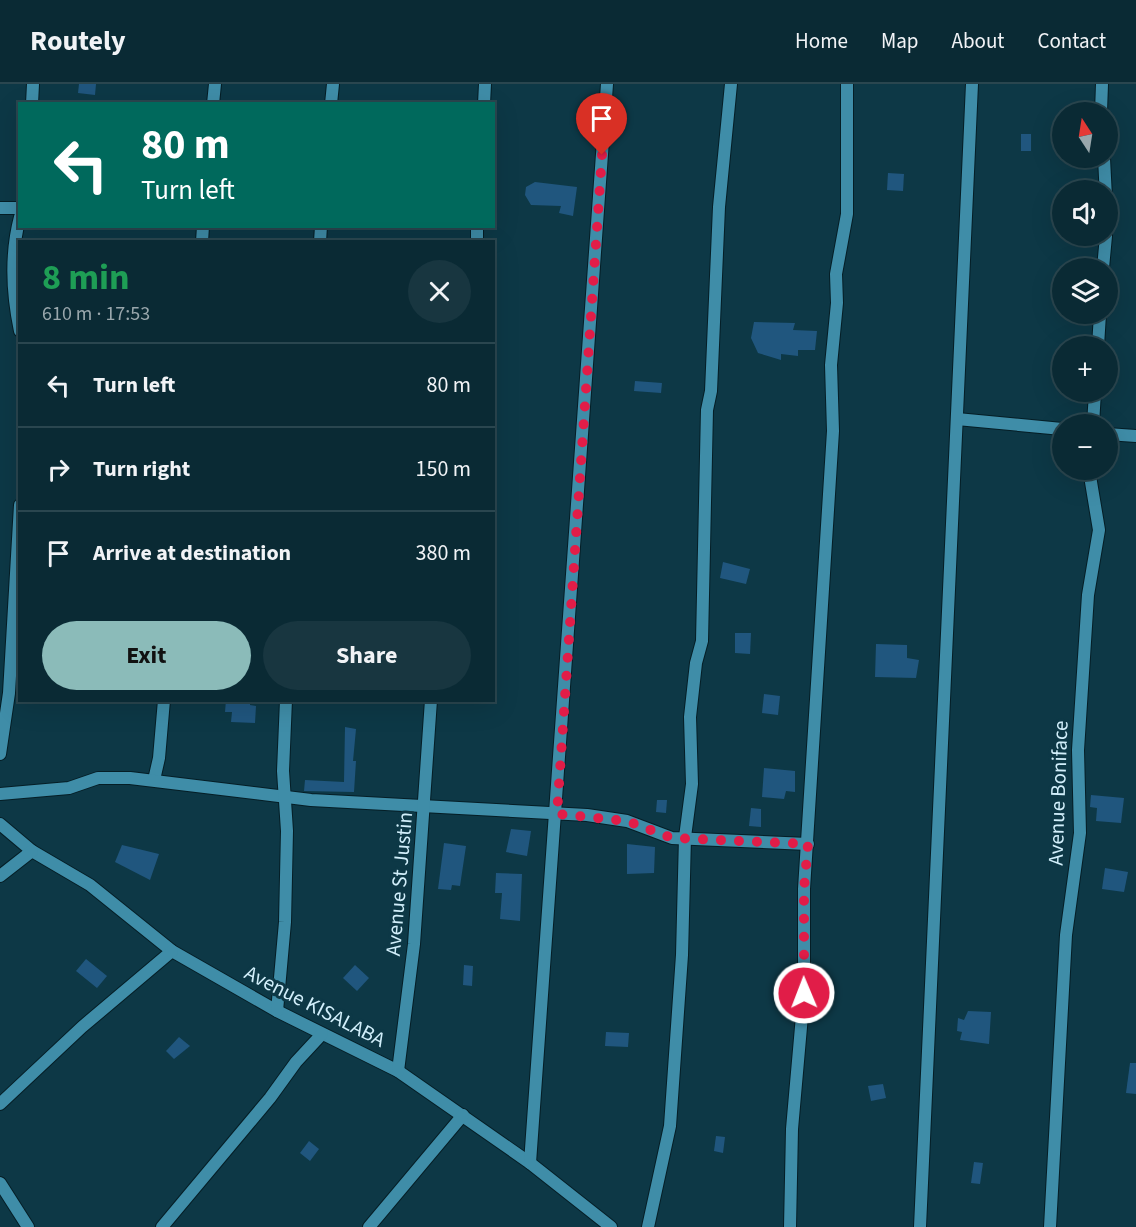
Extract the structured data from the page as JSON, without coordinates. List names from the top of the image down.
{
  "streets": {
    "street": ["Avenue Boniface", "Avenue St Justin", "Avenue KISALABA"]
  },
  "crossings": [
    ["Avenue St Justin", "Avenue KISALABA"]
  ],
  "north": "top",
  "page": {
    "header": "Routely",
    "nav": [
      "Home",
      "Map",
      "About",
      "Contact"
    ],
    "map_buttons": ["+", "−"],
    "turn": ["80 m", "Turn left"],
    "heading": ["8 min", "610 m · 17:53"],
    "list": [
      {
        "name": "Turn left",
        "value": "80 m"
      },
      {
        "name": "Turn right",
        "value": "150 m"
      },
      {
        "name": "Arrive at destination",
        "value": "380 m"
      }
    ],
    "buttons": ["Exit", "Share"]
  }
}
